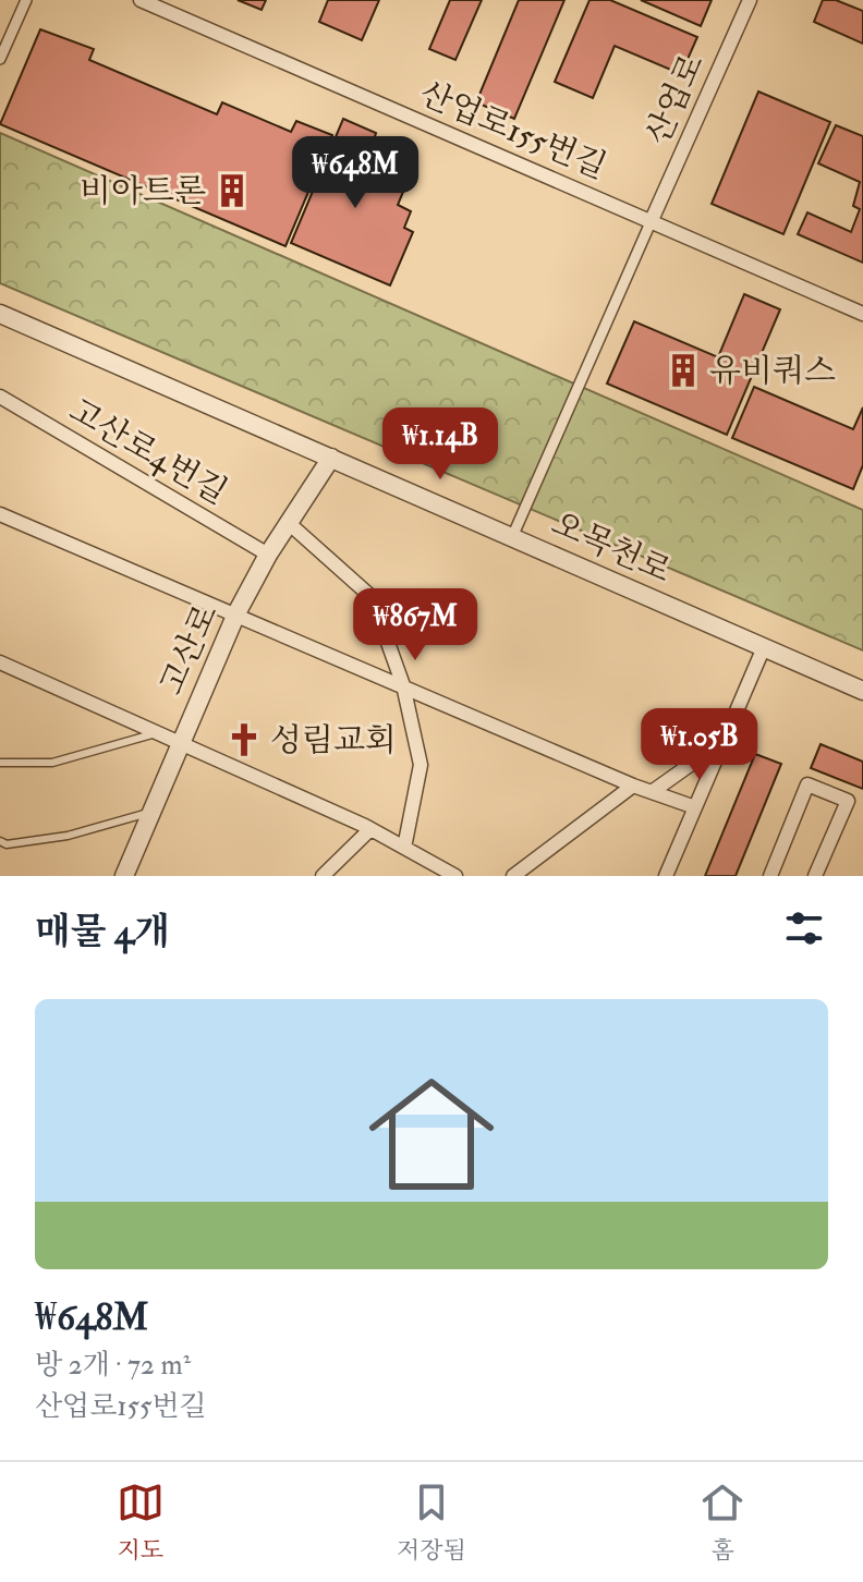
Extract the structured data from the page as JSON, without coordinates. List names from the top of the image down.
{
  "streets": {
    "street": [
      "산업로",
      "산업로155번길",
      "고산로4번길",
      "오목천로",
      "고산로"
    ]
  },
  "crossings": [
    ["산업로", "산업로155번길"],
    ["고산로4번길", "고산로"],
    ["오목천로", "고산로"]
  ],
  "places": {
    "building": ["비아트론", "유비쿼스"],
    "church": ["성림교회"]
  },
  "page": {
    "price": [
      "₩648M",
      "₩1.14B",
      "₩867M",
      "₩1.05B"
    ],
    "heading": "매물 4개",
    "list": [
      {
        "name": "₩648M",
        "note": "방 2개 · 72 m² · 산업로155번길"
      }
    ],
    "tabs": ["지도", "저장됨", "홈"]
  }
}
